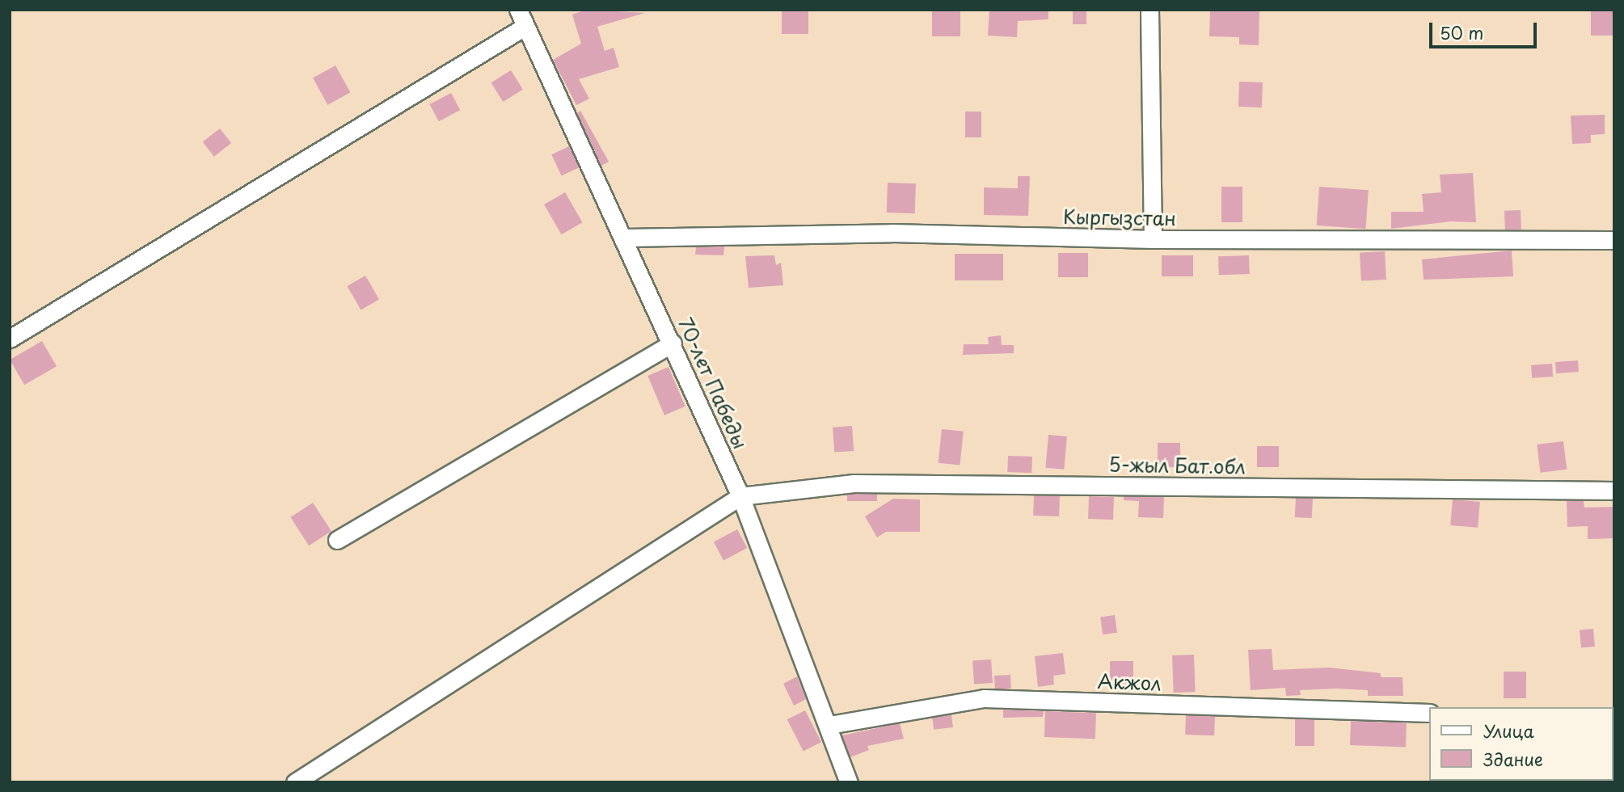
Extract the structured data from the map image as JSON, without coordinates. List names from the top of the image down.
{
  "streets": {
    "street": [
      "Кыргызстан",
      "70-лет Пабеды",
      "5-жыл Бат.обл",
      "Акжол"
    ]
  },
  "crossings": [
    ["Кыргызстан", "70-лет Пабеды"],
    ["70-лет Пабеды", "5-жыл Бат.обл"],
    ["70-лет Пабеды", "Акжол"]
  ],
  "legend": ["Улица", "Здание"],
  "scale_bar": "50 m"
}
